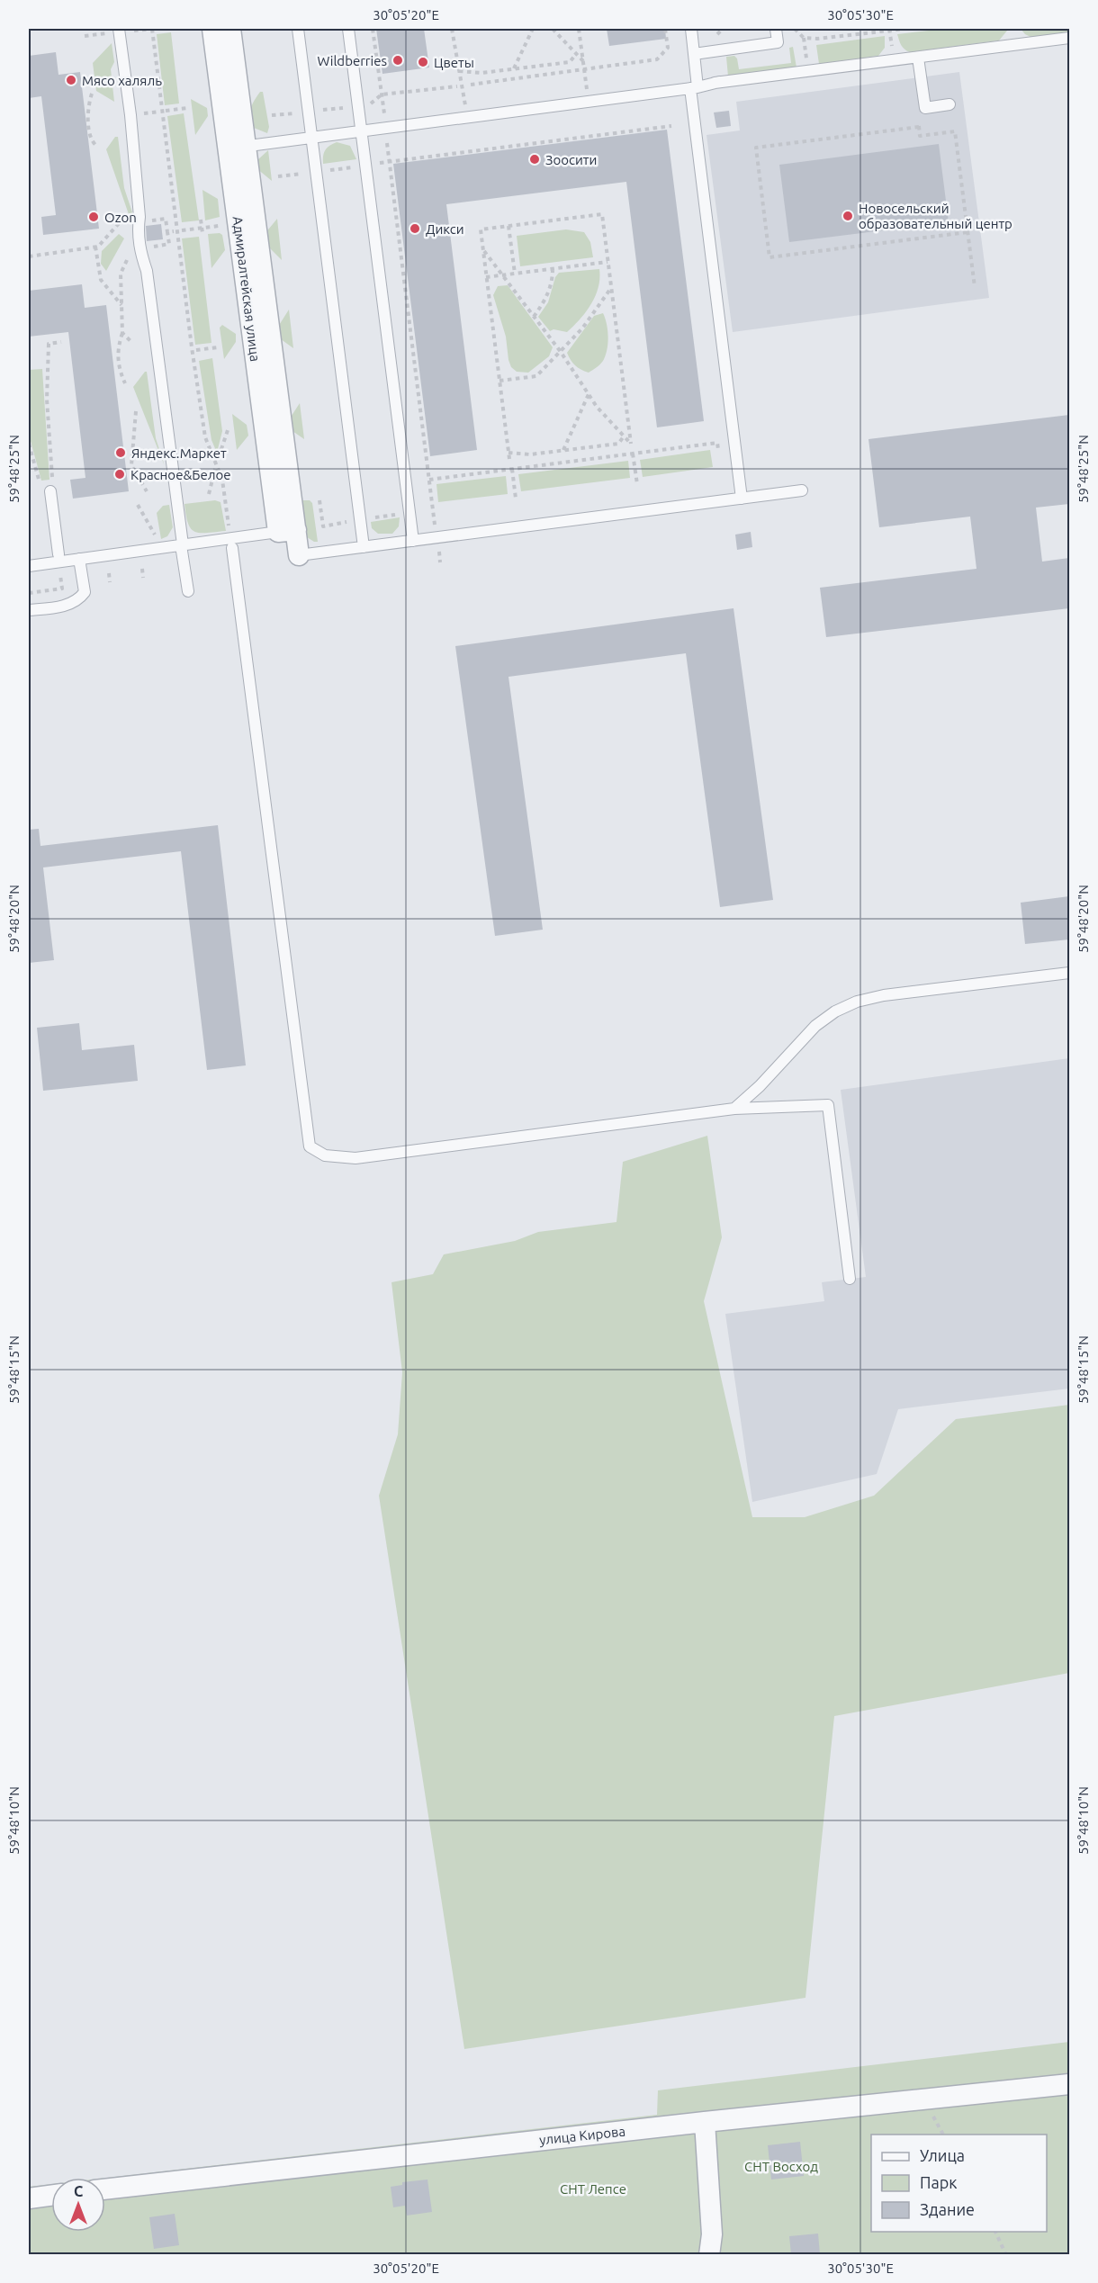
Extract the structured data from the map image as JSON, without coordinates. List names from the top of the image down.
{
  "streets": {
    "street": ["Адмиралтейская улица", "улица Кирова"]
  },
  "parks": ["СНТ Восход", "СНТ Лепсе"],
  "places": [
    "Wildberries",
    "Цветы",
    "Мясо халяль",
    "Зоосити",
    "Новосельский образовательный центр",
    "Ozon",
    "Дикси",
    "Яндекс.Маркет",
    "Красное&Белое"
  ],
  "legend": ["Улица", "Парк", "Здание"],
  "north": "top",
  "coordinates": [
    "30°05'20\"E",
    "30°05'30\"E",
    "59°48'25\"N",
    "59°48'20\"N",
    "59°48'15\"N",
    "59°48'10\"N"
  ]
}
